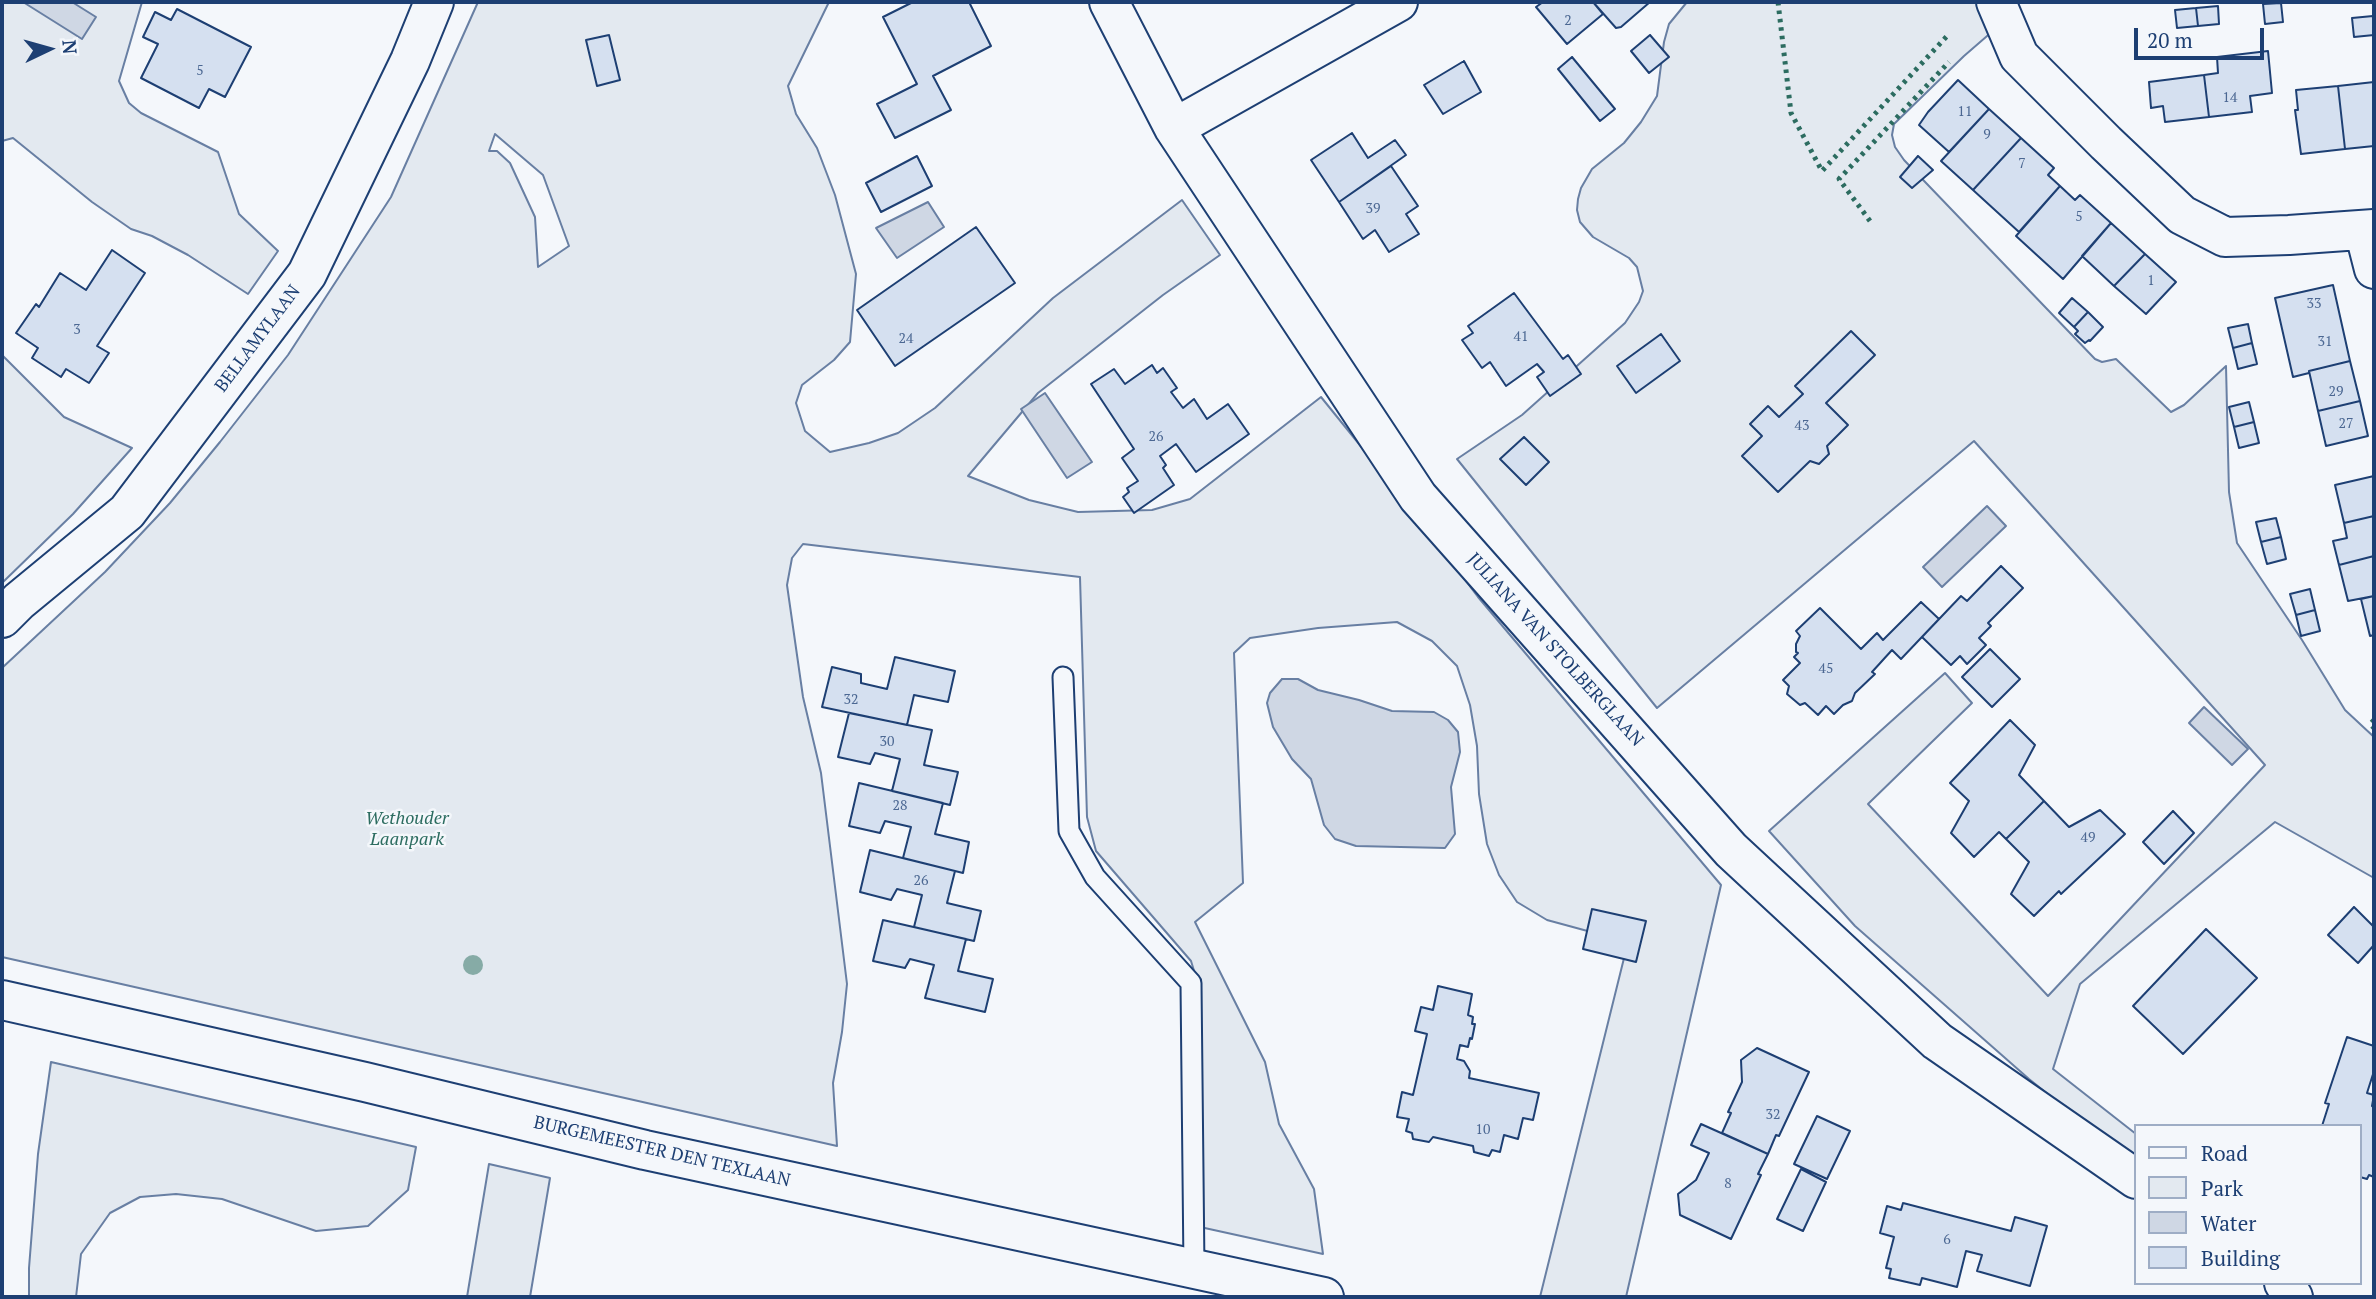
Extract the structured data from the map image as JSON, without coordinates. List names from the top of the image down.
{
  "streets": {
    "street": ["BELLAMYLAAN", "JULIANA VAN STOLBERGLAAN", "BURGEMEESTER DEN TEXLAAN"]
  },
  "parks": ["Wethouder Laanpark"],
  "house_numbers": [
    "2",
    "5",
    "14",
    "11",
    "9",
    "7",
    "39",
    "5",
    "1",
    "33",
    "3",
    "41",
    "24",
    "31",
    "29",
    "27",
    "43",
    "26",
    "45",
    "32",
    "30",
    "28",
    "49",
    "26",
    "32",
    "10",
    "8",
    "6"
  ],
  "legend": [
    "Road",
    "Park",
    "Water",
    "Building"
  ],
  "scale_bar": "20 m",
  "north": "right"
}
